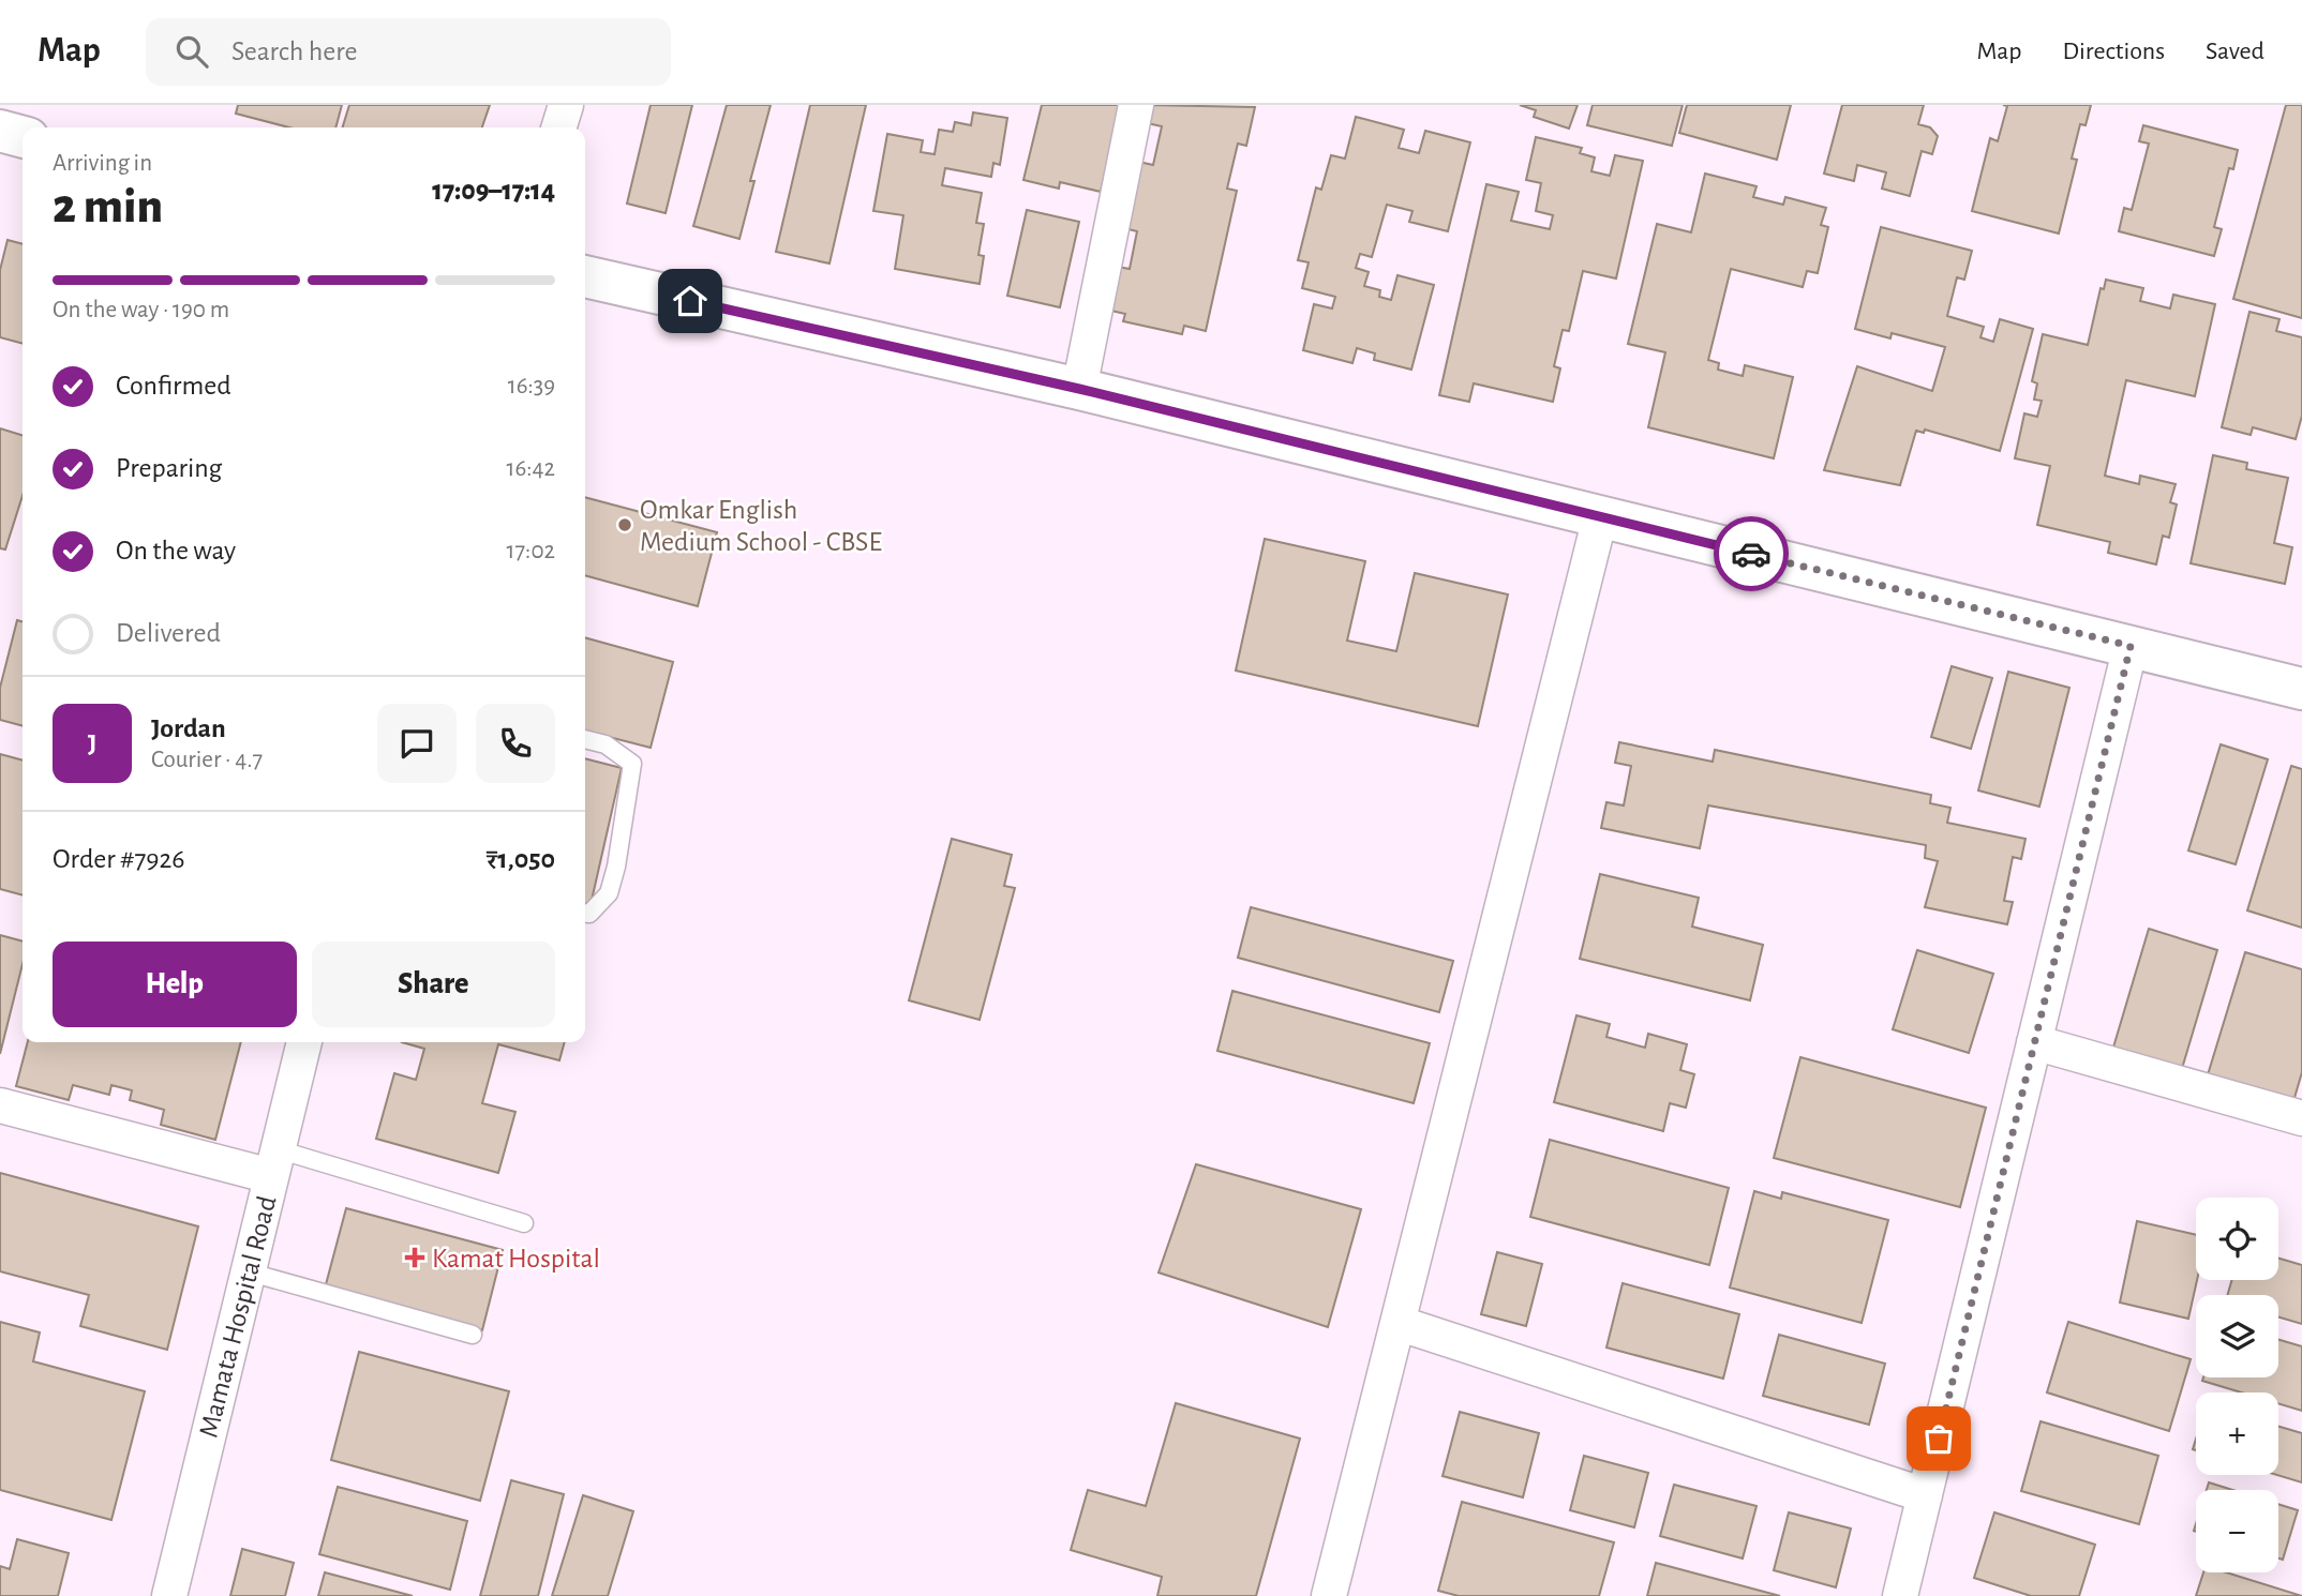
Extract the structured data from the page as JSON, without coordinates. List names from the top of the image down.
{
  "streets": {
    "street": ["Mamata Hospital Road"]
  },
  "places": {
    "other": ["Omkar English Medium School - CBSE"],
    "health": ["Kamat Hospital"]
  },
  "page": {
    "header": "Map",
    "search": "Search here",
    "nav": ["Map", "Directions", "Saved"],
    "heading": ["2 min", "Arriving in", "17:09–17:14"],
    "panel": [
      "Jordan",
      "Courier · 4.7",
      "Order #7926",
      "₹1,050"
    ],
    "bar": "On the way · 190 m",
    "list": [
      ["Confirmed", "16:39"],
      ["Preparing", "16:42"],
      ["On the way", "17:02"],
      "Delivered"
    ],
    "round": "J",
    "buttons": ["Help", "Share"],
    "map_buttons": ["+", "−"]
  }
}
